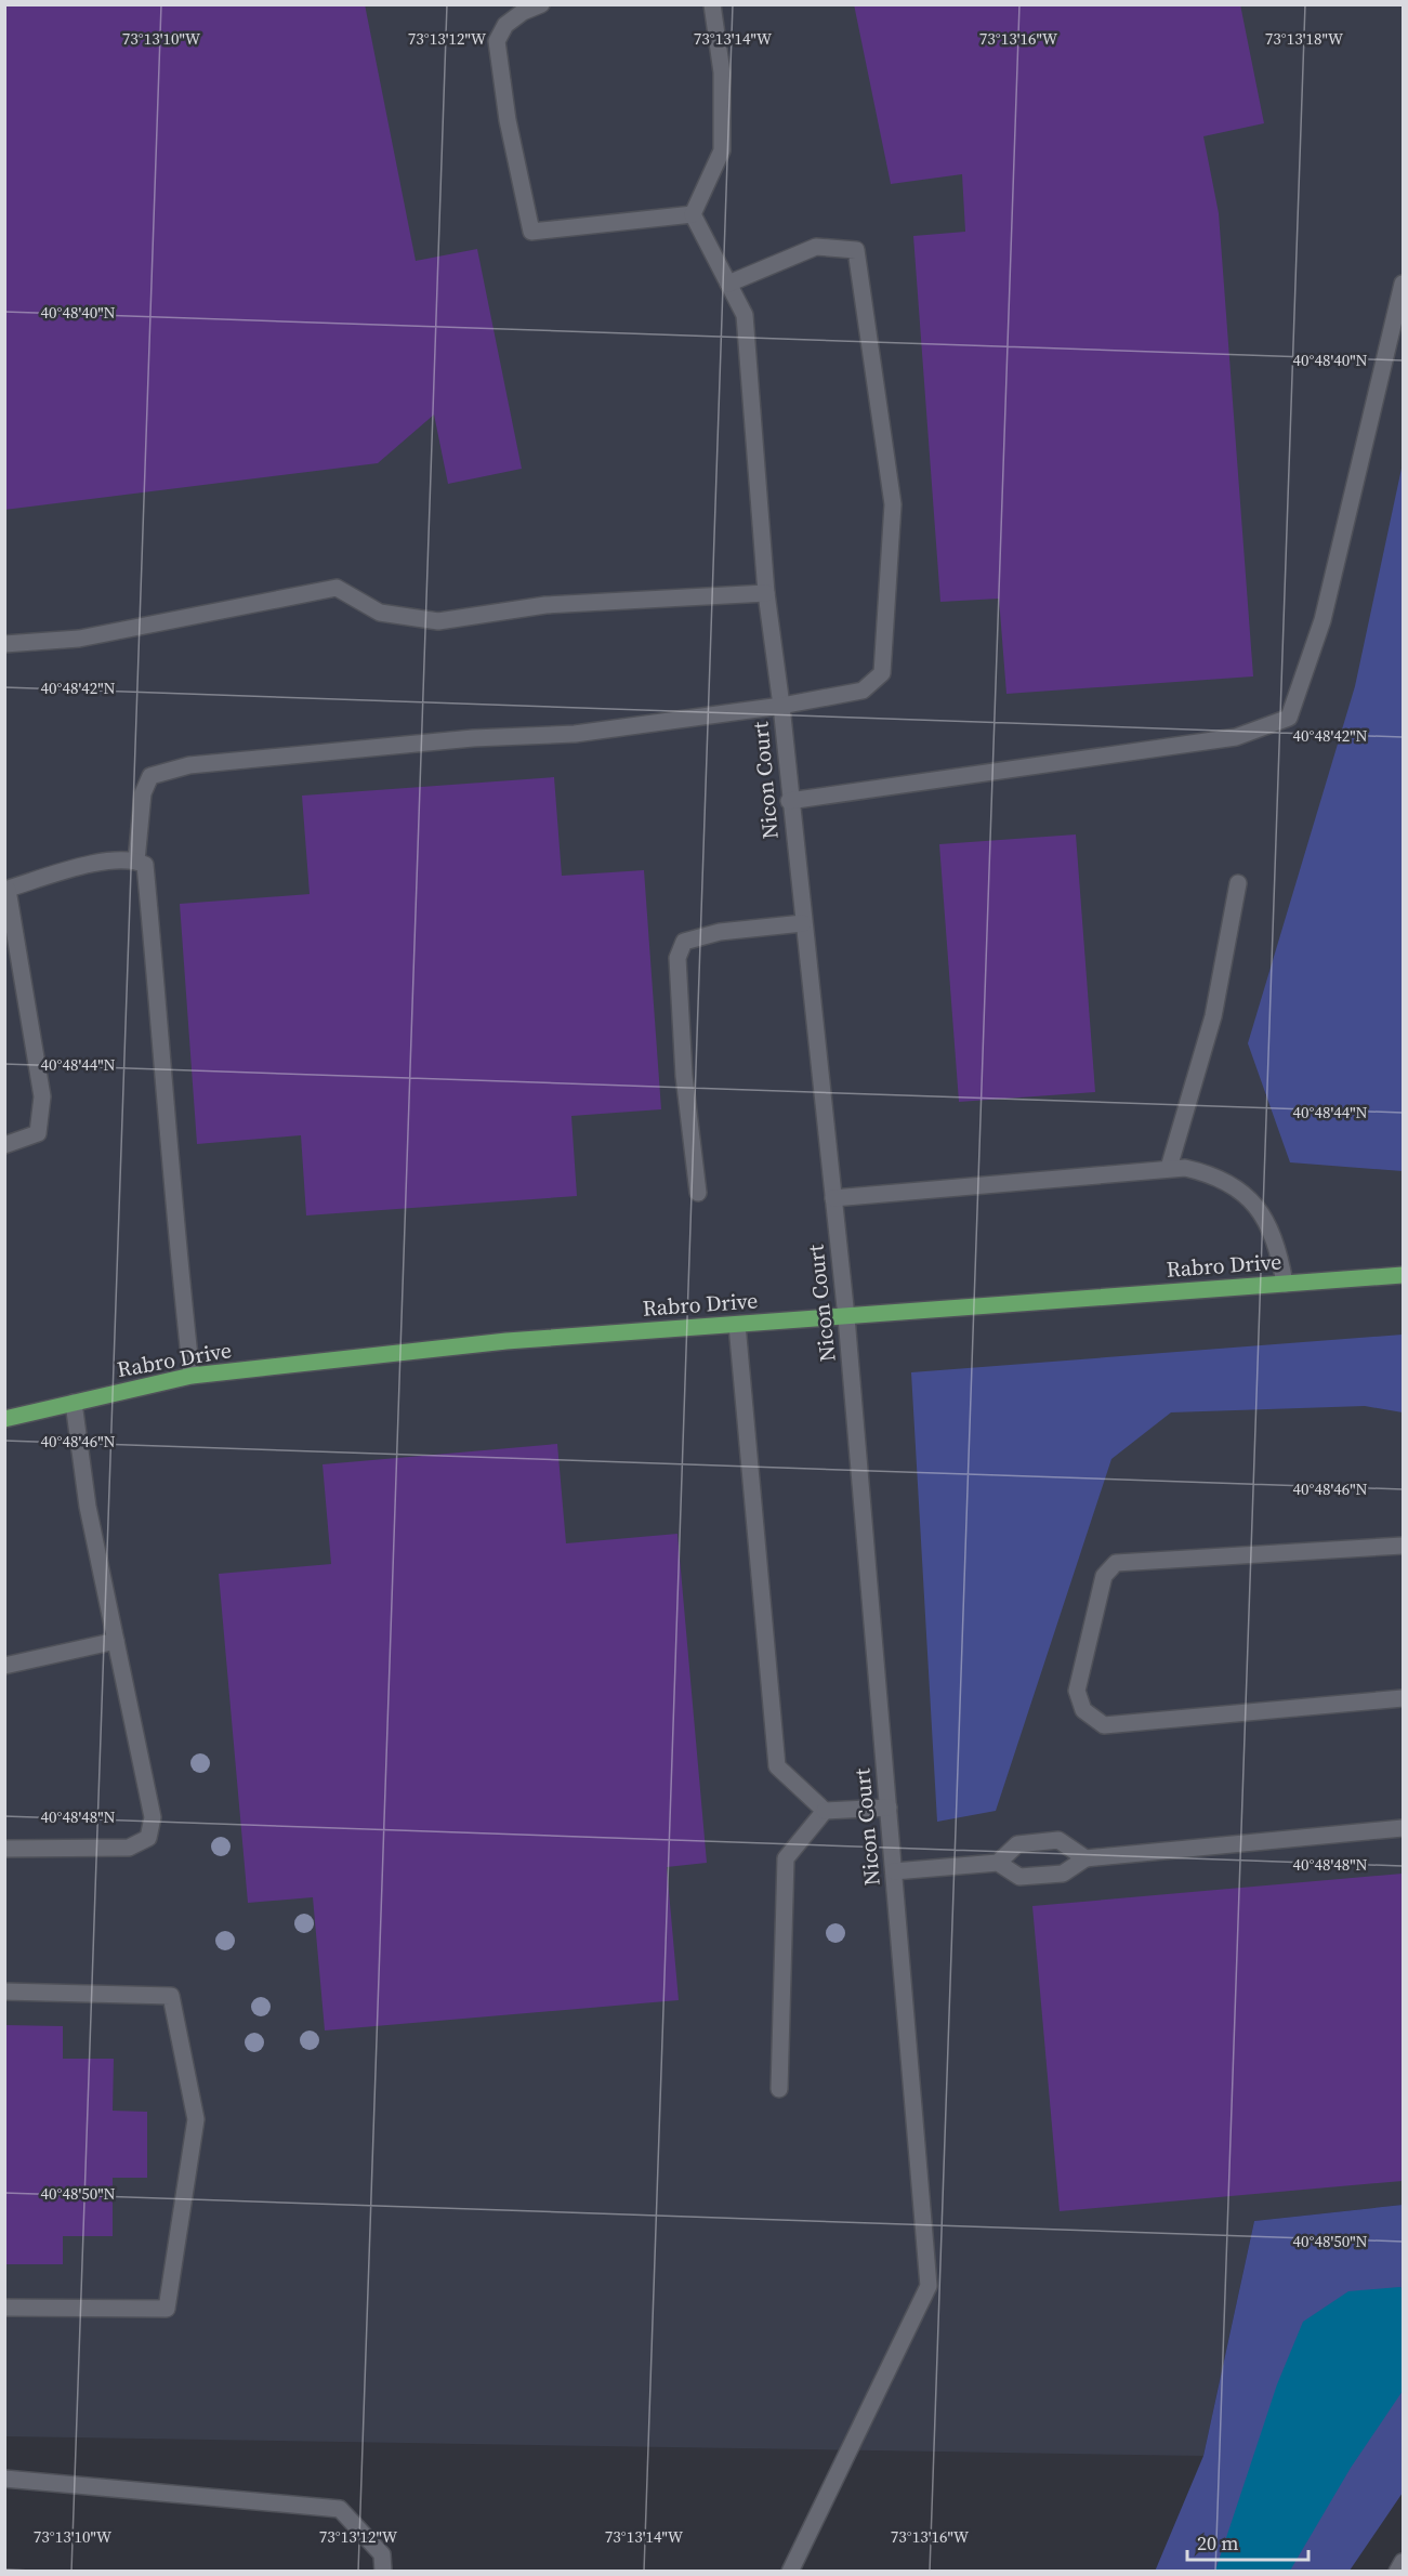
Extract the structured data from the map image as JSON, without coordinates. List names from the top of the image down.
{
  "streets": {
    "main road": ["Rabro Drive"],
    "street": ["Nicon Court"]
  },
  "crossings": [
    ["Nicon Court", "Rabro Drive"]
  ],
  "scale_bar": "20 m",
  "coordinates": [
    "73°13'10\"W",
    "73°13'12\"W",
    "73°13'14\"W",
    "73°13'16\"W",
    "73°13'18\"W",
    "40°48'40\"N",
    "40°48'42\"N",
    "40°48'44\"N",
    "40°48'46\"N",
    "40°48'48\"N",
    "40°48'50\"N"
  ]
}
